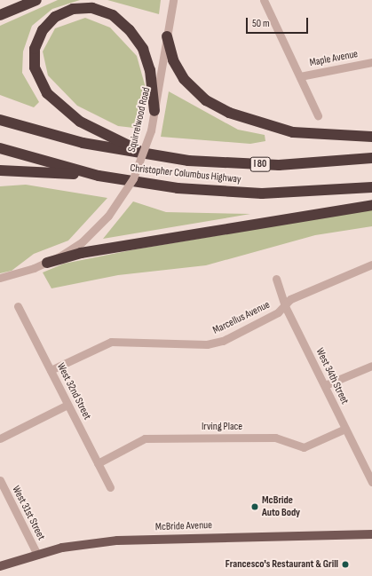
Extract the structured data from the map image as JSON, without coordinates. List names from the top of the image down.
{
  "streets": {
    "highway": ["I 80", "Christopher Columbus Highway"],
    "main road": ["McBride Avenue"],
    "street": [
      "Maple Avenue",
      "Squirrelwood Road",
      "Marcellus Avenue",
      "West 34th Street",
      "West 32nd Street",
      "Irving Place",
      "West 31st Street"
    ]
  },
  "crossings": [
    ["Marcellus Avenue", "West 34th Street"],
    ["Marcellus Avenue", "West 32nd Street"],
    ["West 34th Street", "Irving Place"],
    ["West 32nd Street", "Irving Place"],
    ["West 31st Street", "McBride Avenue"]
  ],
  "places": ["McBride Auto Body", "Francesco's Restaurant & Grill"],
  "scale_bar": "50 m"
}
